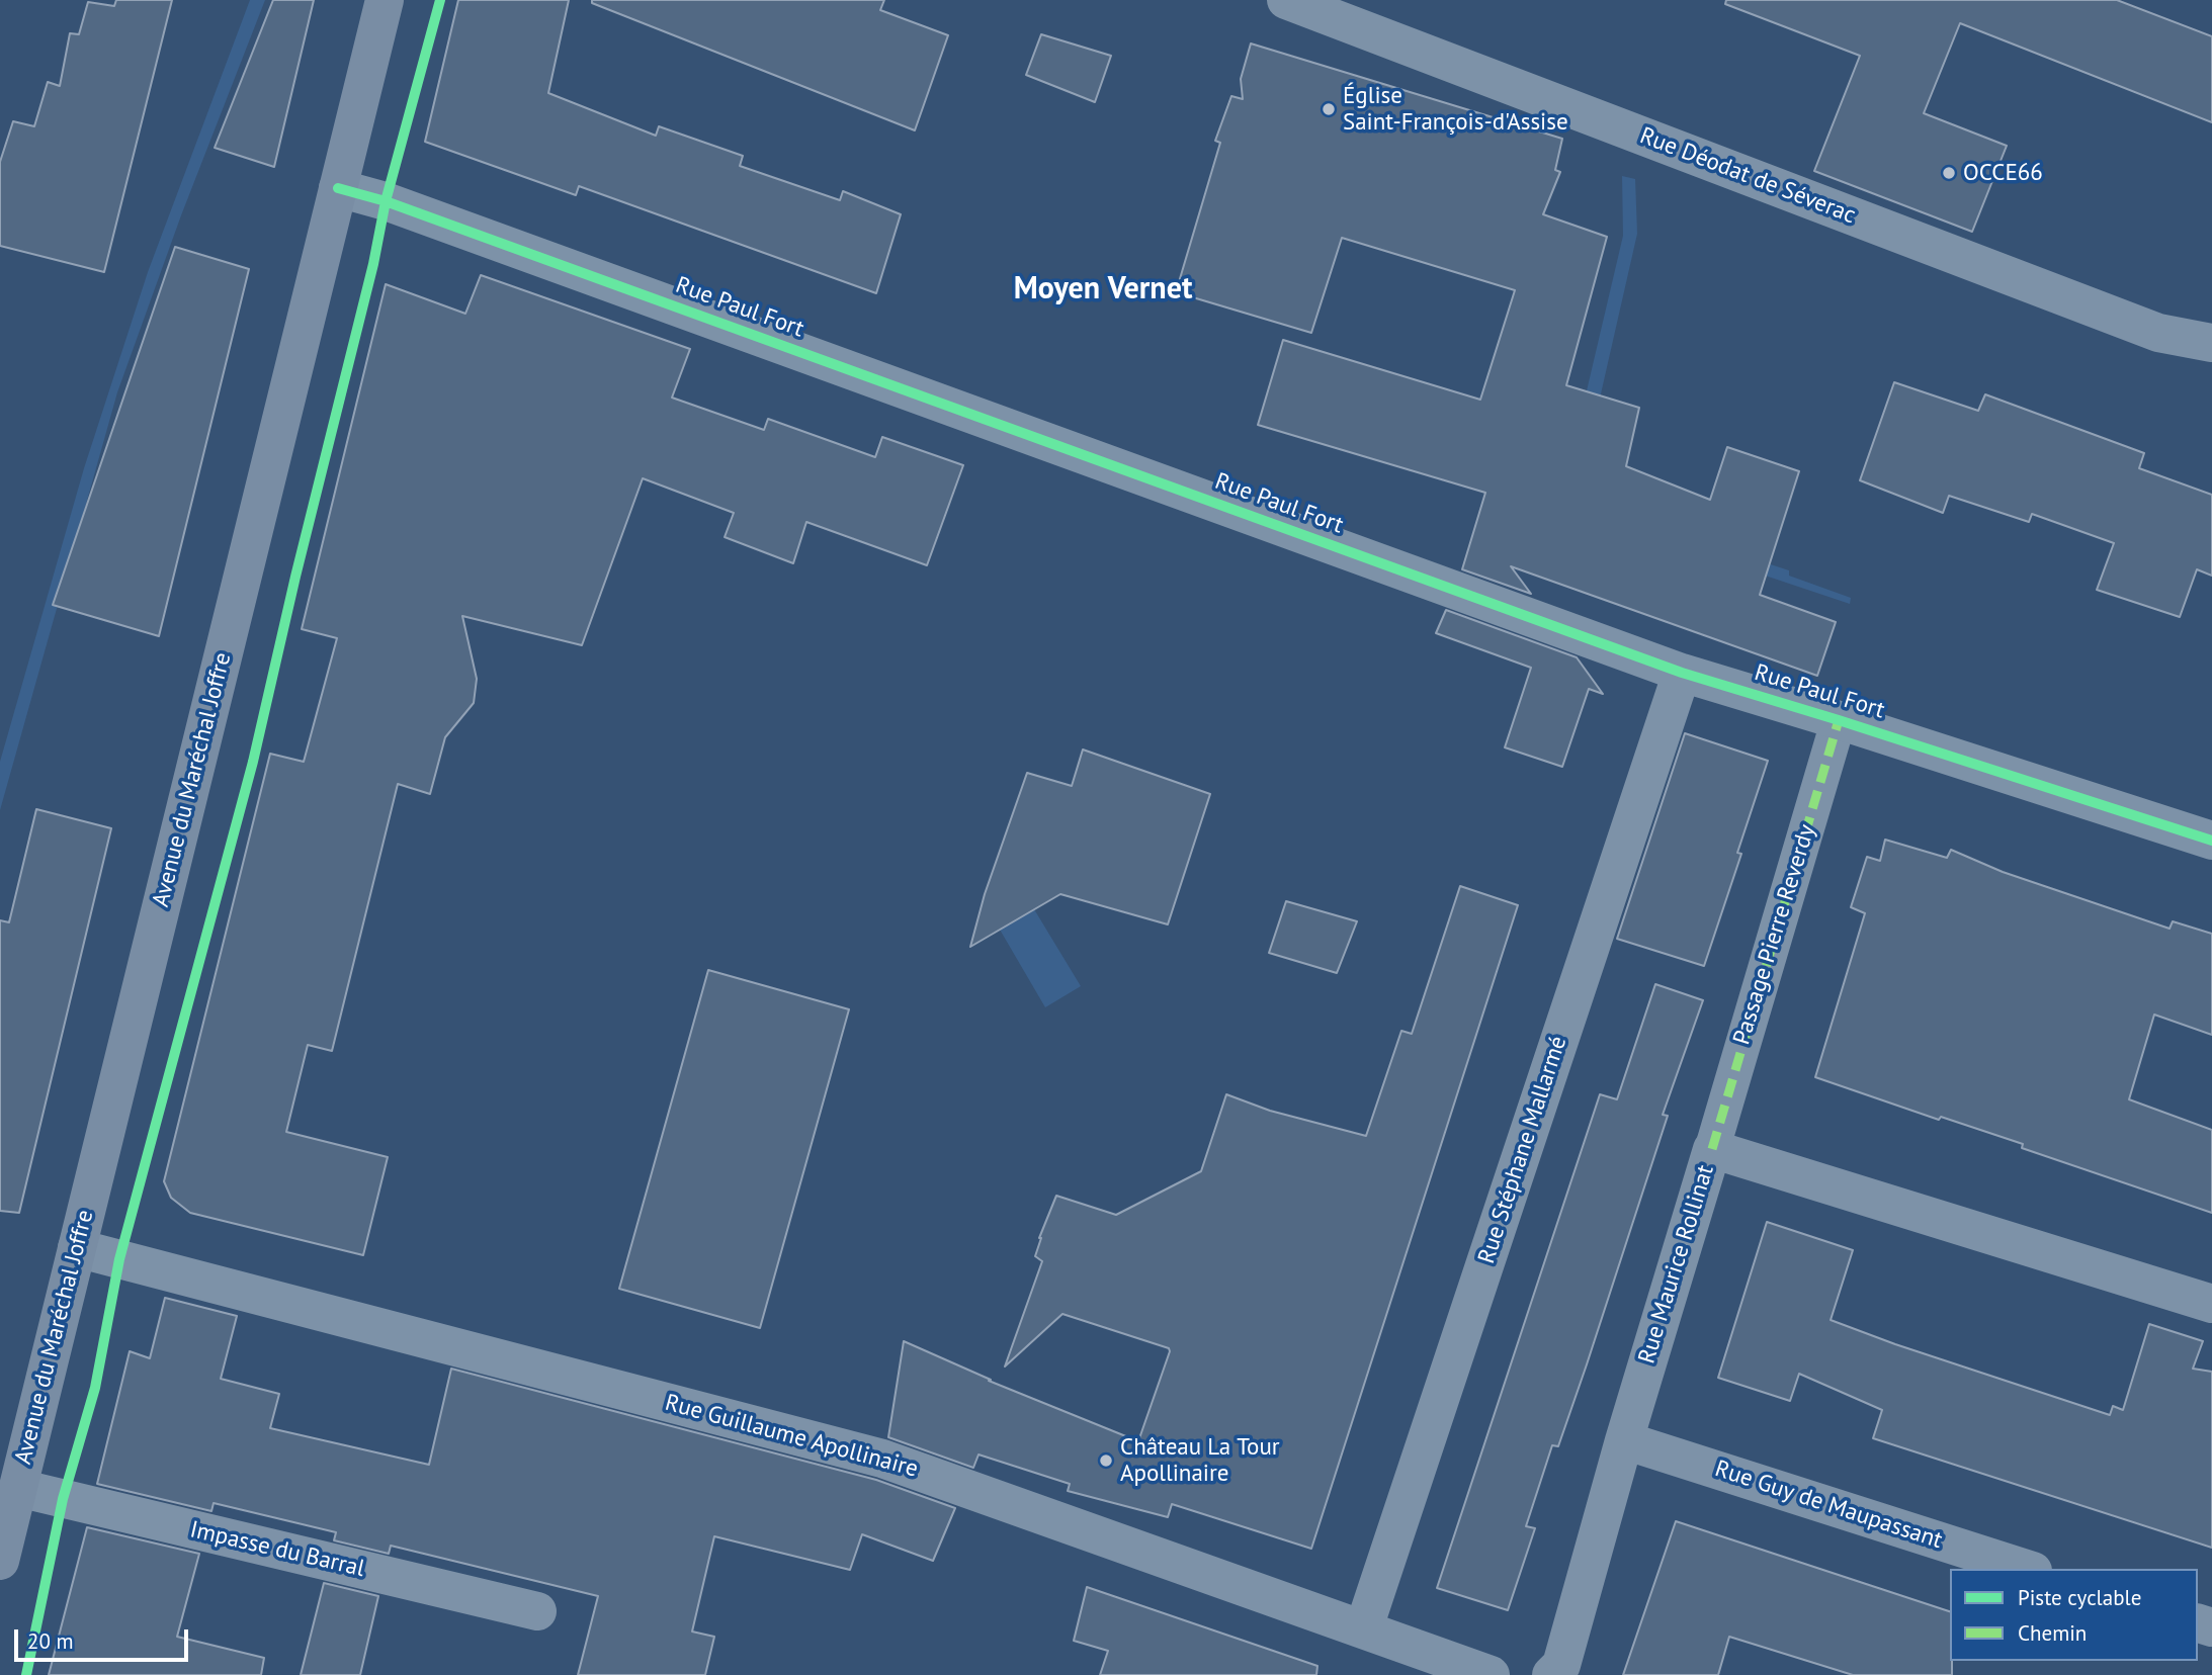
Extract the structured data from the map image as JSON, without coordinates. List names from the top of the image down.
{
  "streets": {
    "main road": ["Avenue du Maréchal Joffre"],
    "street": [
      "Rue Déodat de Séverac",
      "Rue Paul Fort",
      "Passage Pierre Reverdy",
      "Rue Stéphane Mallarmé",
      "Rue Maurice Rollinat",
      "Rue Guillaume Apollinaire",
      "Rue Guy de Maupassant",
      "Impasse du Barral"
    ]
  },
  "crossings": [
    ["Rue Paul Fort", "Avenue du Maréchal Joffre"],
    ["Rue Paul Fort", "Passage Pierre Reverdy"],
    ["Rue Paul Fort", "Rue Stéphane Mallarmé"],
    ["Avenue du Maréchal Joffre", "Rue Guillaume Apollinaire"],
    ["Avenue du Maréchal Joffre", "Impasse du Barral"],
    ["Passage Pierre Reverdy", "Rue Maurice Rollinat"],
    ["Rue Stéphane Mallarmé", "Rue Guillaume Apollinaire"],
    ["Rue Maurice Rollinat", "Rue Guy de Maupassant"]
  ],
  "districts": ["Moyen Vernet"],
  "places": ["Église Saint-François-d'Assise", "OCCE66", "Château La Tour Apollinaire"],
  "legend": ["Piste cyclable", "Chemin"],
  "scale_bar": "20 m"
}
